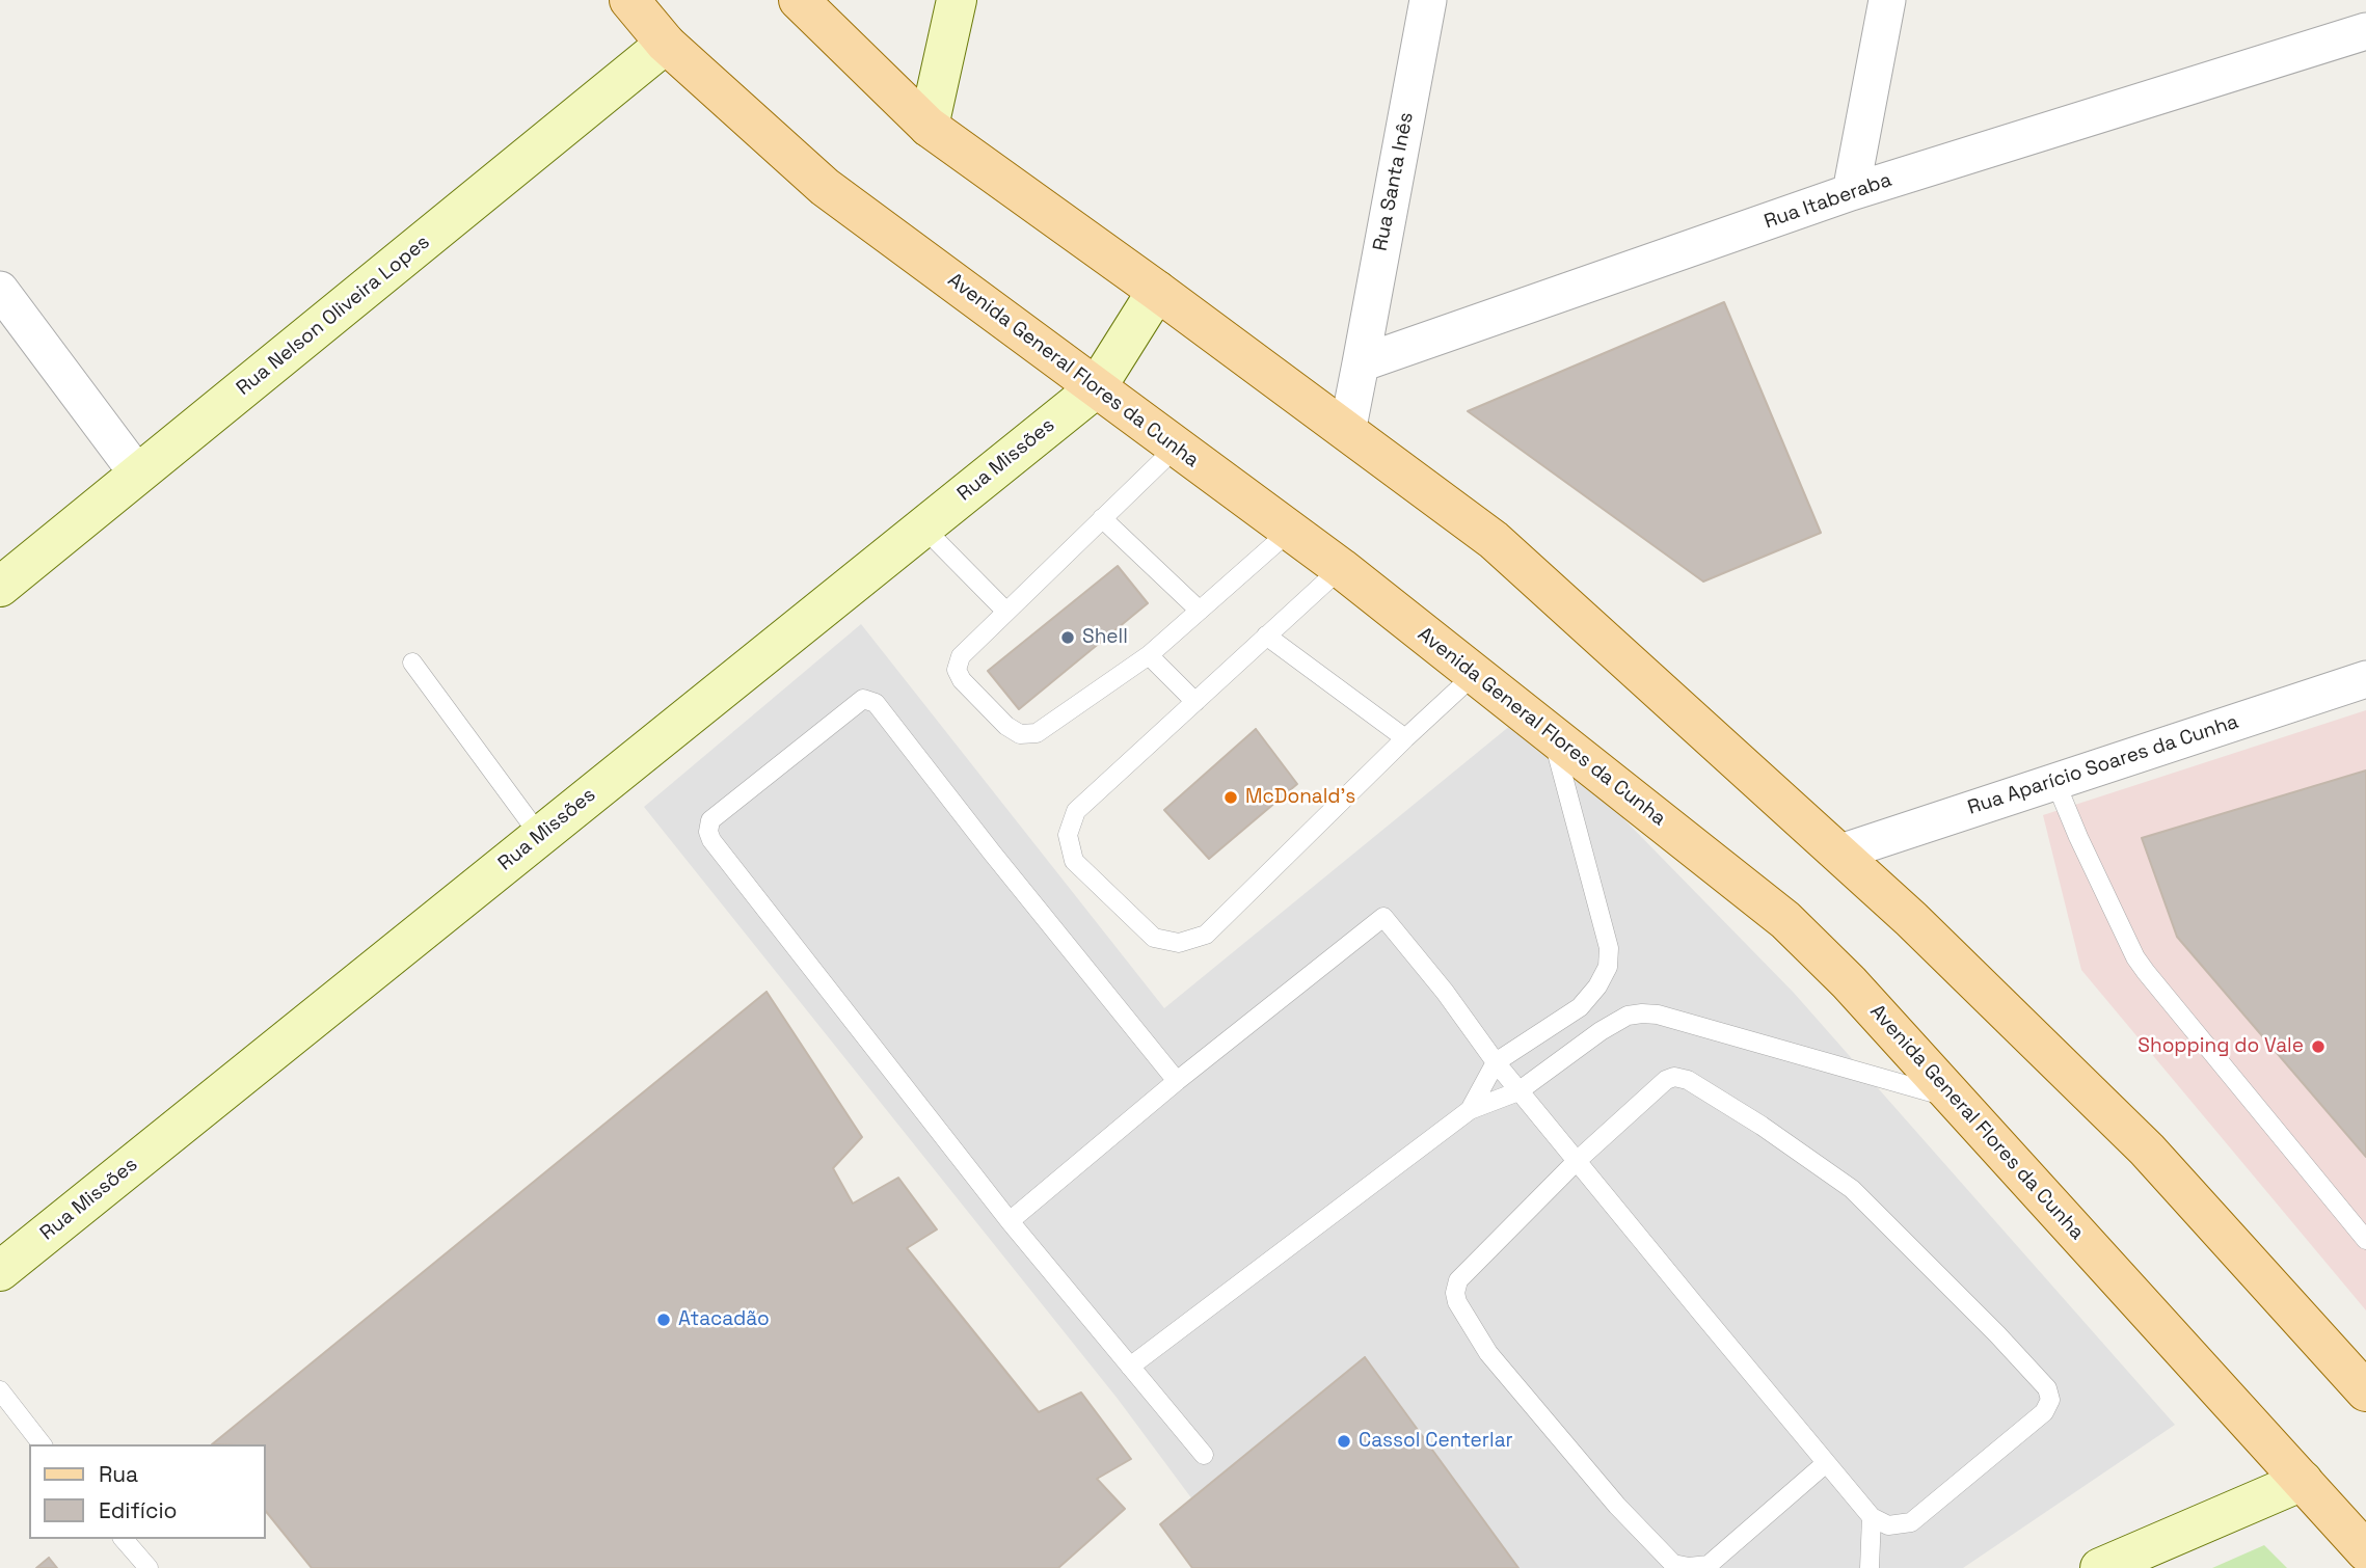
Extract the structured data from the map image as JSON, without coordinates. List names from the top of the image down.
{
  "streets": {
    "main road": ["Avenida General Flores da Cunha"],
    "street": [
      "Rua Santa Inês",
      "Rua Itaberaba",
      "Rua Nelson Oliveira Lopes",
      "Rua Missões",
      "Rua Aparício Soares da Cunha"
    ]
  },
  "crossings": [
    ["Rua Santa Inês", "Rua Itaberaba"],
    ["Rua Nelson Oliveira Lopes", "Avenida General Flores da Cunha"],
    ["Avenida General Flores da Cunha", "Rua Missões"]
  ],
  "places": [
    "Shell",
    "McDonald's",
    "Shopping do Vale",
    "Atacadão",
    "Cassol Centerlar"
  ],
  "legend": ["Rua", "Edifício"]
}
